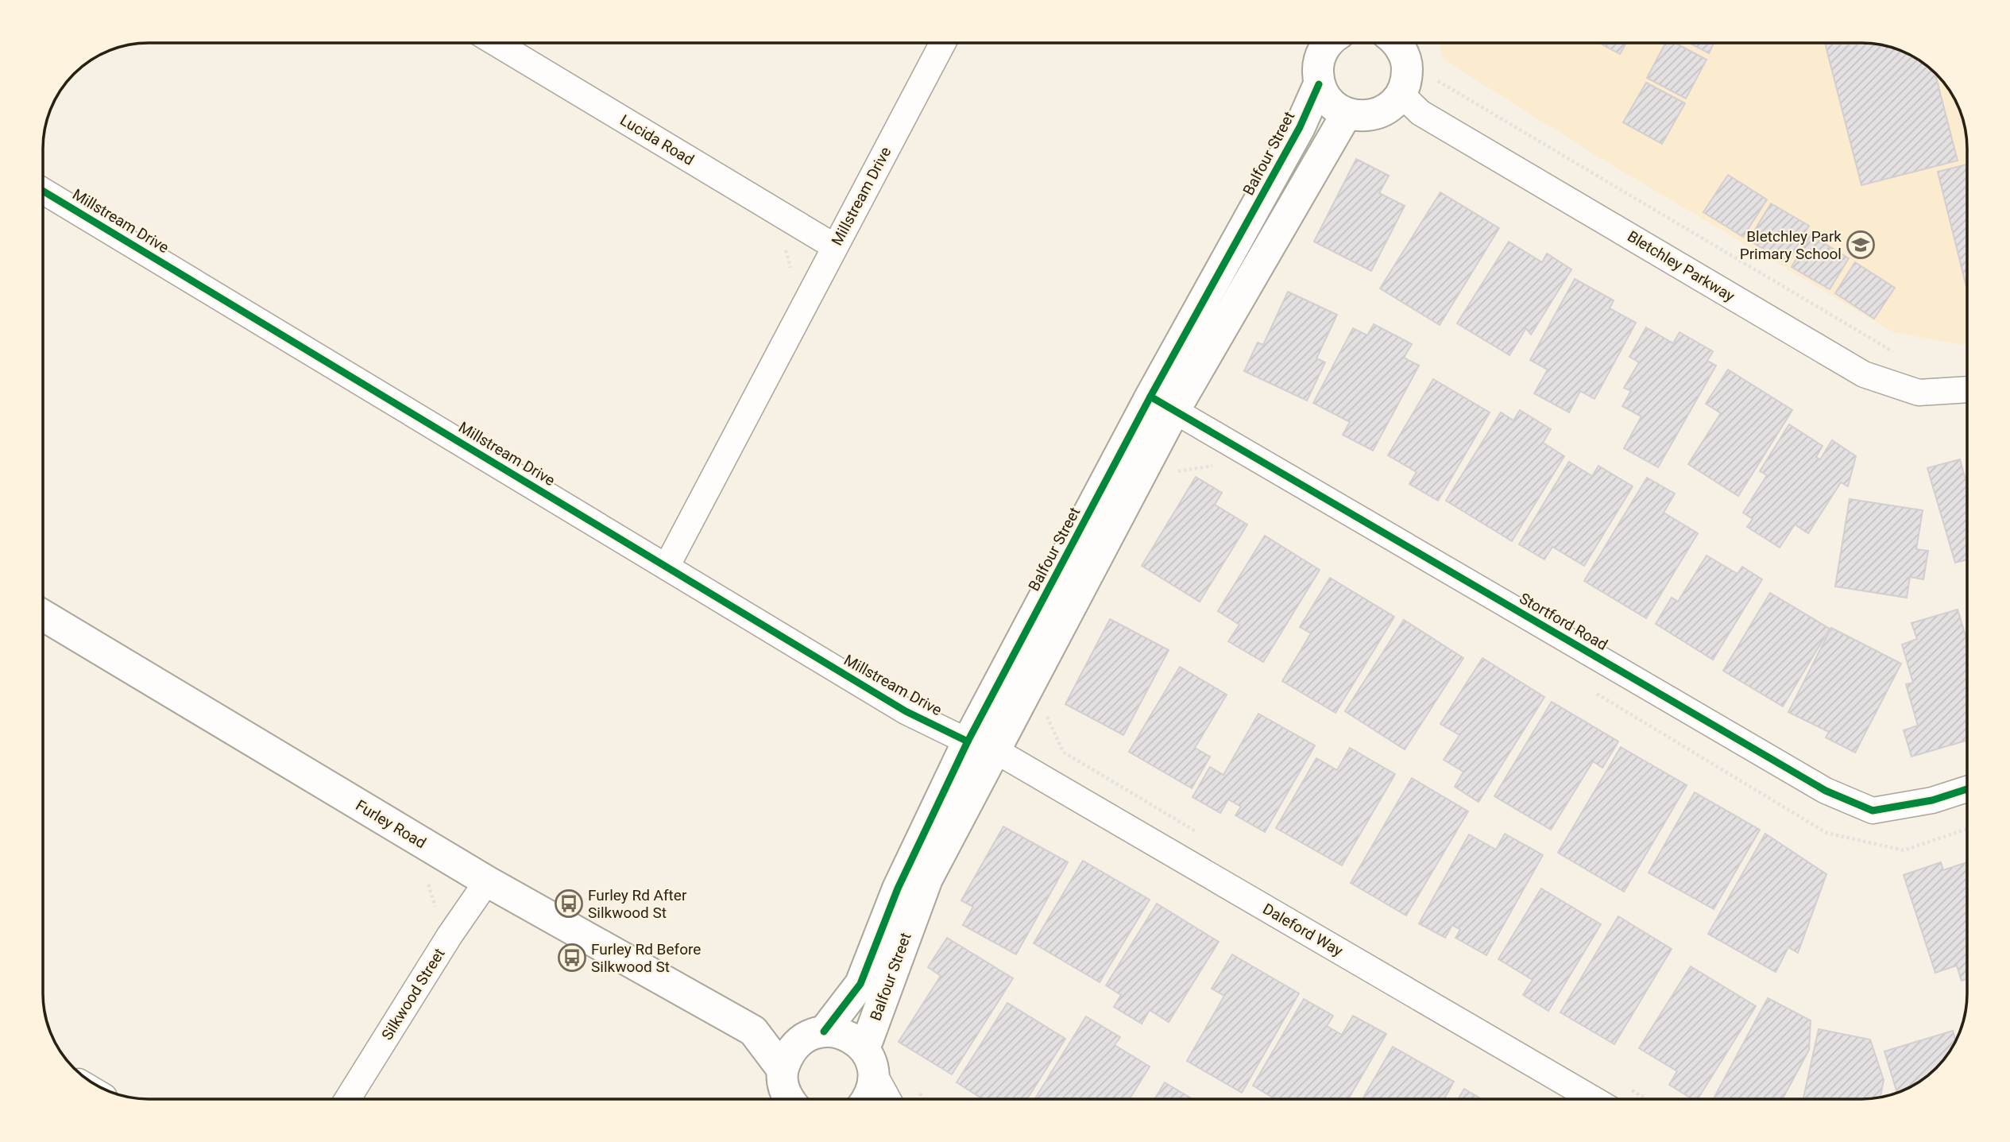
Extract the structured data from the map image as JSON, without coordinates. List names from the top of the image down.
{
  "streets": {
    "street": [
      "Lucida Road",
      "Balfour Street",
      "Millstream Drive",
      "Bletchley Parkway",
      "Stortford Road",
      "Furley Road",
      "Daleford Way",
      "Silkwood Street"
    ]
  },
  "crossings": [
    ["Lucida Road", "Millstream Drive"],
    ["Balfour Street", "Millstream Drive"],
    ["Balfour Street", "Stortford Road"],
    ["Balfour Street", "Furley Road"],
    ["Balfour Street", "Daleford Way"],
    ["Furley Road", "Silkwood Street"]
  ],
  "places": {
    "school or university": ["Bletchley Park Primary School"],
    "bus stop": ["Furley Rd After Silkwood St", "Furley Rd Before Silkwood St"]
  }
}
